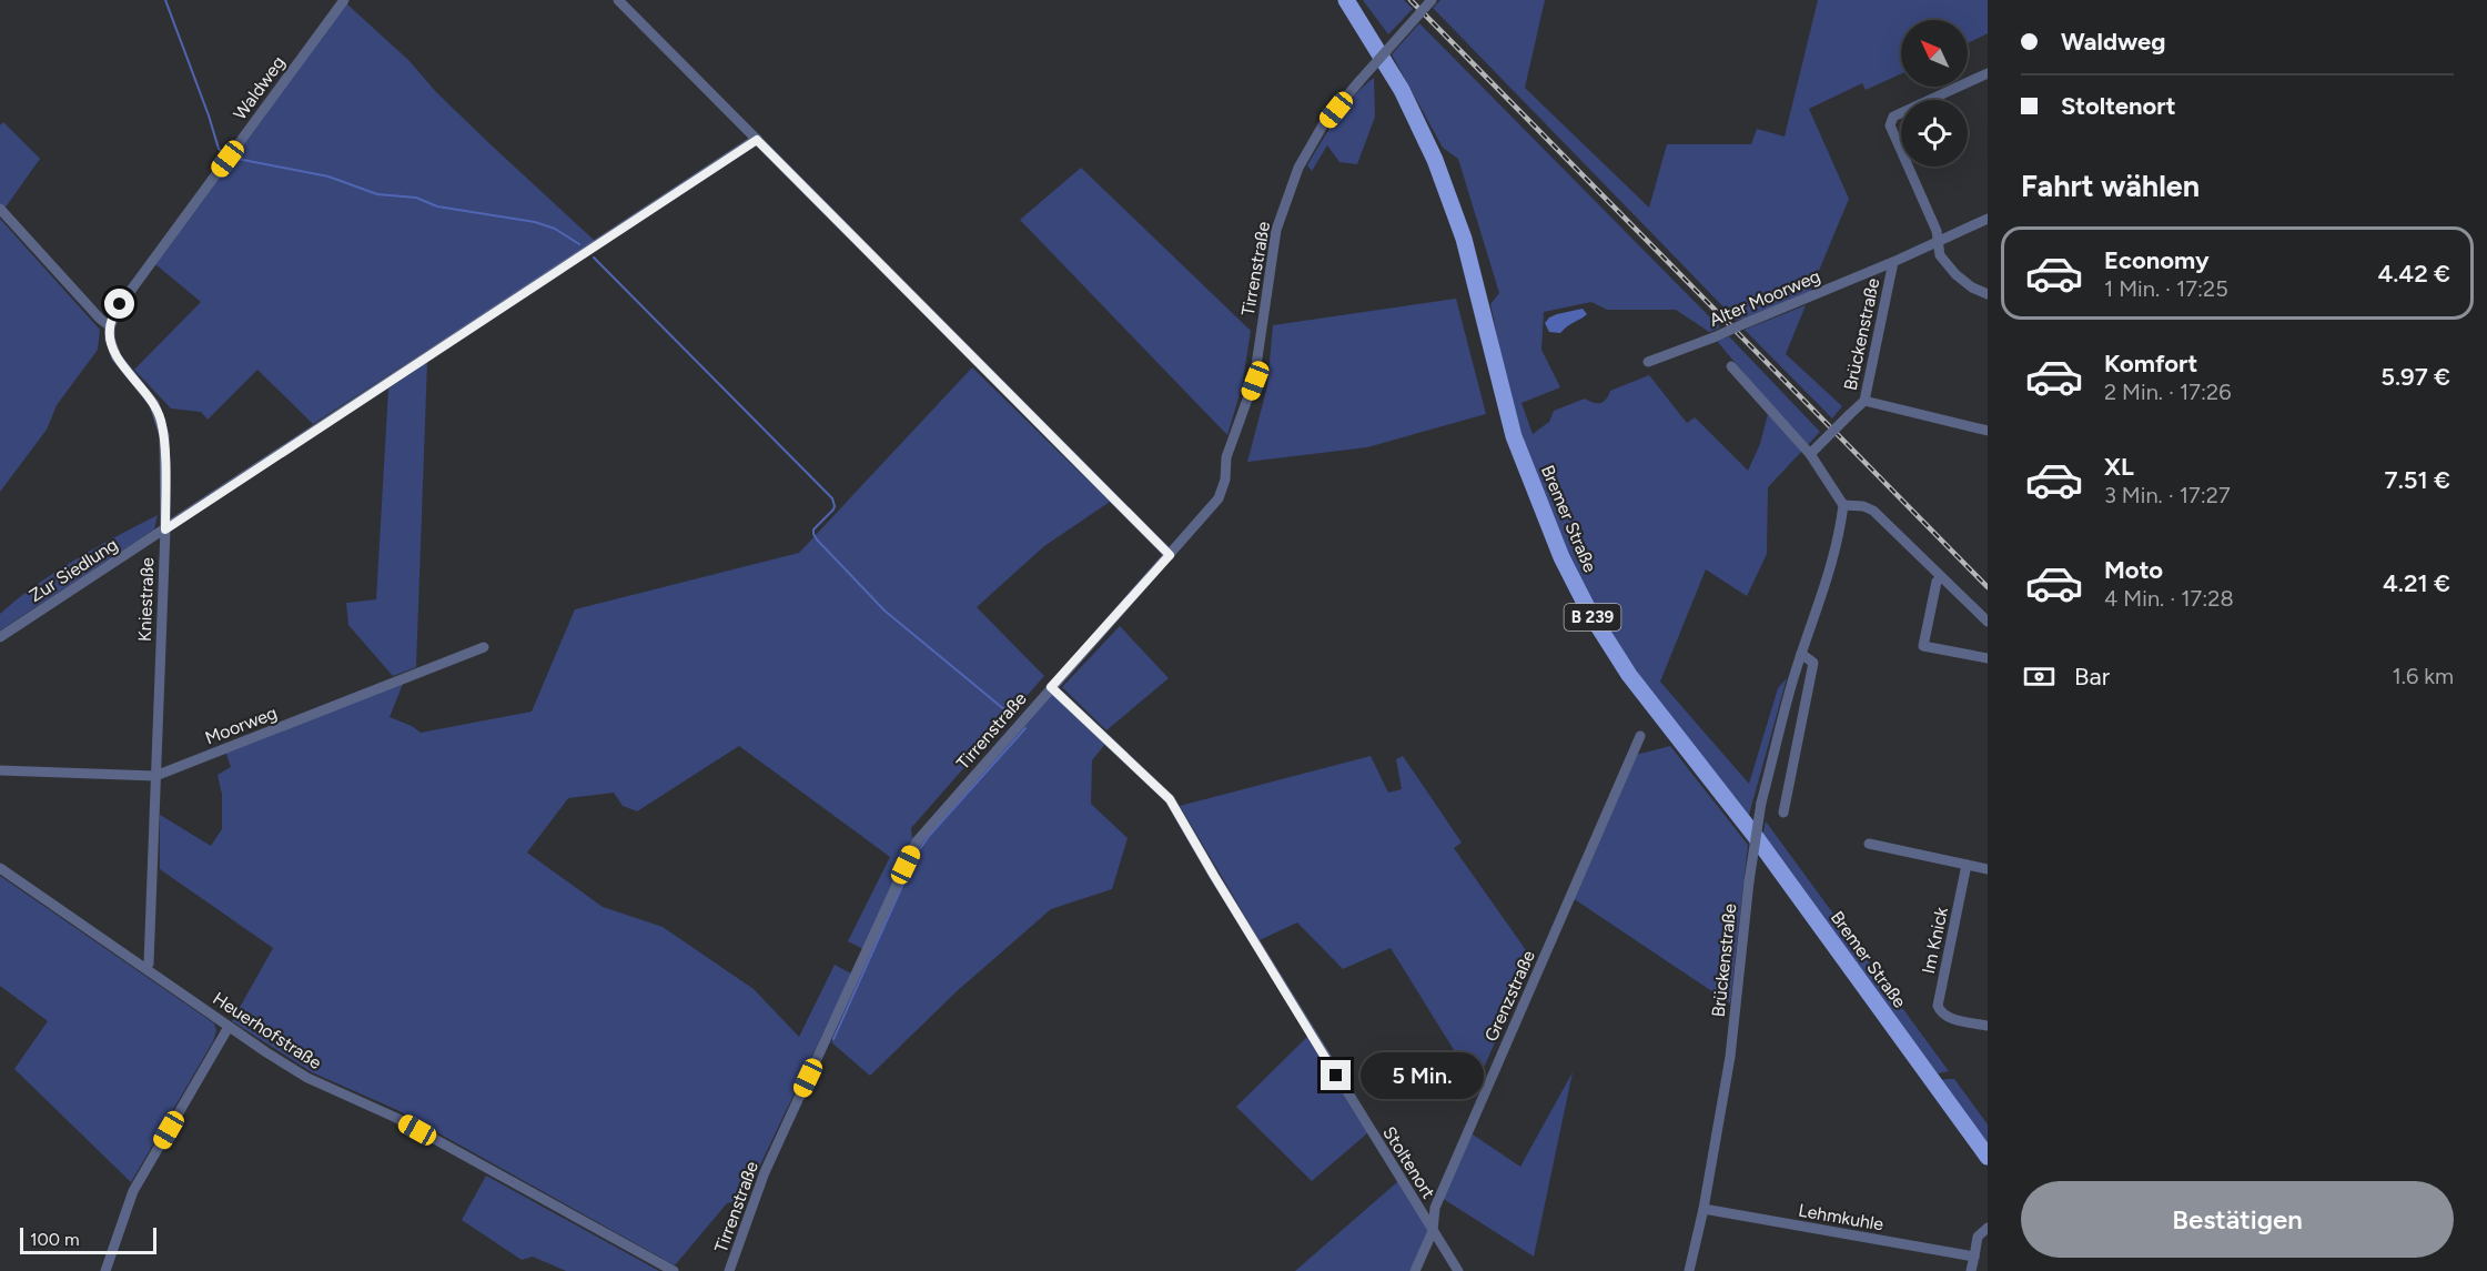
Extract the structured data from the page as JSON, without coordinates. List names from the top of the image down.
{
  "streets": {
    "main road": ["Bremer Straße", "B 239"],
    "street": [
      "Waldweg",
      "Tirrenstraße",
      "Alter Moorweg",
      "Brückenstraße",
      "Zur Siedlung",
      "Kniestraße",
      "Moorweg",
      "Im Knick",
      "Grenzstraße",
      "Heuerhofstraße",
      "Stoltenort",
      "Lehmkuhle"
    ]
  },
  "crossings": [
    ["Waldweg", "Kniestraße"],
    ["Tirrenstraße", "Stoltenort"],
    ["Alter Moorweg", "Brückenstraße"],
    ["Brückenstraße", "Lehmkuhle"],
    ["Zur Siedlung", "Kniestraße"],
    ["Kniestraße", "Moorweg"],
    ["Kniestraße", "Heuerhofstraße"],
    ["Grenzstraße", "Stoltenort"]
  ],
  "scale_bar": "100 m",
  "north": "top left",
  "page": {
    "banner": ["Waldweg", "Stoltenort"],
    "heading": "Fahrt wählen",
    "list": [
      {
        "name": "Economy",
        "note": "1 Min. · 17:25",
        "value": "4.42 €"
      },
      {
        "name": "Komfort",
        "note": "2 Min. · 17:26",
        "value": "5.97 €"
      },
      {
        "name": "XL",
        "note": "3 Min. · 17:27",
        "value": "7.51 €"
      },
      {
        "name": "Moto",
        "note": "4 Min. · 17:28",
        "value": "4.21 €"
      }
    ],
    "pay": ["Bar", "1.6 km"],
    "bubble": "5 Min.",
    "buttons": "Bestätigen",
    "scale": "100 m"
  }
}
